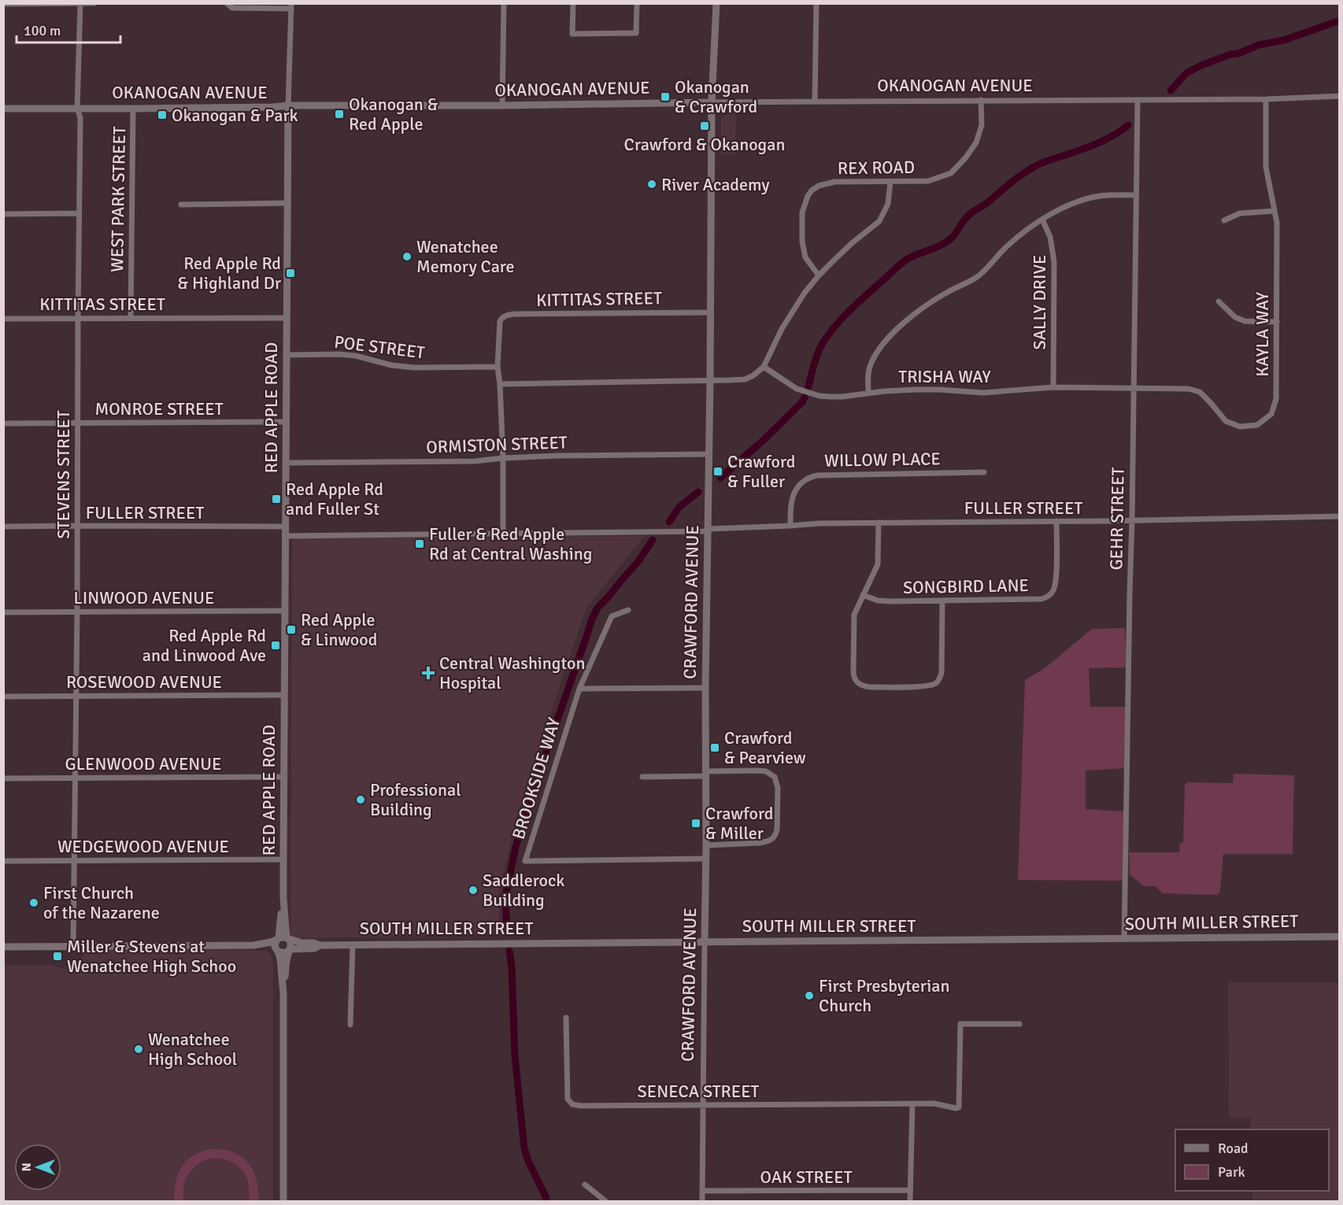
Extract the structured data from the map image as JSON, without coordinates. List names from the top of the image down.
{
  "streets": {
    "street": [
      "OKANOGAN AVENUE",
      "REX ROAD",
      "WEST PARK STREET",
      "KITTITAS STREET",
      "SALLY DRIVE",
      "KAYLA WAY",
      "POE STREET",
      "TRISHA WAY",
      "RED APPLE ROAD",
      "MONROE STREET",
      "ORMISTON STREET",
      "WILLOW PLACE",
      "STEVENS STREET",
      "FULLER STREET",
      "GEHR STREET",
      "SONGBIRD LANE",
      "LINWOOD AVENUE",
      "CRAWFORD AVENUE",
      "ROSEWOOD AVENUE",
      "GLENWOOD AVENUE",
      "BROOKSIDE WAY",
      "WEDGEWOOD AVENUE",
      "SOUTH MILLER STREET",
      "SENECA STREET",
      "OAK STREET"
    ]
  },
  "crossings": [
    ["OKANOGAN AVENUE", "REX ROAD"],
    ["OKANOGAN AVENUE", "WEST PARK STREET"],
    ["OKANOGAN AVENUE", "KAYLA WAY"],
    ["OKANOGAN AVENUE", "RED APPLE ROAD"],
    ["OKANOGAN AVENUE", "STEVENS STREET"],
    ["OKANOGAN AVENUE", "GEHR STREET"],
    ["OKANOGAN AVENUE", "CRAWFORD AVENUE"],
    ["WEST PARK STREET", "KITTITAS STREET"],
    ["KITTITAS STREET", "POE STREET"],
    ["KITTITAS STREET", "RED APPLE ROAD"],
    ["KITTITAS STREET", "STEVENS STREET"],
    ["KITTITAS STREET", "CRAWFORD AVENUE"],
    ["SALLY DRIVE", "TRISHA WAY"],
    ["KAYLA WAY", "TRISHA WAY"],
    ["KAYLA WAY", "GEHR STREET"],
    ["POE STREET", "RED APPLE ROAD"],
    ["TRISHA WAY", "GEHR STREET"],
    ["RED APPLE ROAD", "MONROE STREET"],
    ["RED APPLE ROAD", "ORMISTON STREET"],
    ["RED APPLE ROAD", "FULLER STREET"],
    ["RED APPLE ROAD", "LINWOOD AVENUE"],
    ["RED APPLE ROAD", "ROSEWOOD AVENUE"],
    ["RED APPLE ROAD", "GLENWOOD AVENUE"],
    ["RED APPLE ROAD", "WEDGEWOOD AVENUE"],
    ["RED APPLE ROAD", "SOUTH MILLER STREET"],
    ["MONROE STREET", "STEVENS STREET"],
    ["ORMISTON STREET", "CRAWFORD AVENUE"],
    ["WILLOW PLACE", "FULLER STREET"],
    ["STEVENS STREET", "FULLER STREET"],
    ["STEVENS STREET", "LINWOOD AVENUE"],
    ["STEVENS STREET", "ROSEWOOD AVENUE"],
    ["STEVENS STREET", "GLENWOOD AVENUE"],
    ["STEVENS STREET", "WEDGEWOOD AVENUE"],
    ["STEVENS STREET", "SOUTH MILLER STREET"],
    ["FULLER STREET", "GEHR STREET"],
    ["FULLER STREET", "SONGBIRD LANE"],
    ["FULLER STREET", "CRAWFORD AVENUE"],
    ["GEHR STREET", "SOUTH MILLER STREET"],
    ["CRAWFORD AVENUE", "BROOKSIDE WAY"],
    ["CRAWFORD AVENUE", "SOUTH MILLER STREET"],
    ["CRAWFORD AVENUE", "SENECA STREET"],
    ["CRAWFORD AVENUE", "OAK STREET"]
  ],
  "places": {
    "transit": [
      "Okanogan & Crawford",
      "Okanogan & Red Apple",
      "Okanogan & Park",
      "Crawford & Okanogan",
      "Red Apple Rd & Highland Dr",
      "Crawford & Fuller",
      "Red Apple Rd and Fuller St",
      "Fuller & Red Apple Rd at Central Washing",
      "Red Apple & Linwood",
      "Red Apple Rd and Linwood Ave",
      "Crawford & Pearview",
      "Crawford & Miller",
      "Miller & Stevens at Wenatchee High Schoo"
    ],
    "other": [
      "River Academy",
      "Wenatchee Memory Care",
      "Professional Building",
      "Saddlerock Building",
      "First Church of the Nazarene",
      "First Presbyterian Church",
      "Wenatchee High School"
    ],
    "health": ["Central Washington Hospital"]
  },
  "legend": ["Road", "Park"],
  "scale_bar": "100 m",
  "north": "left"
}
